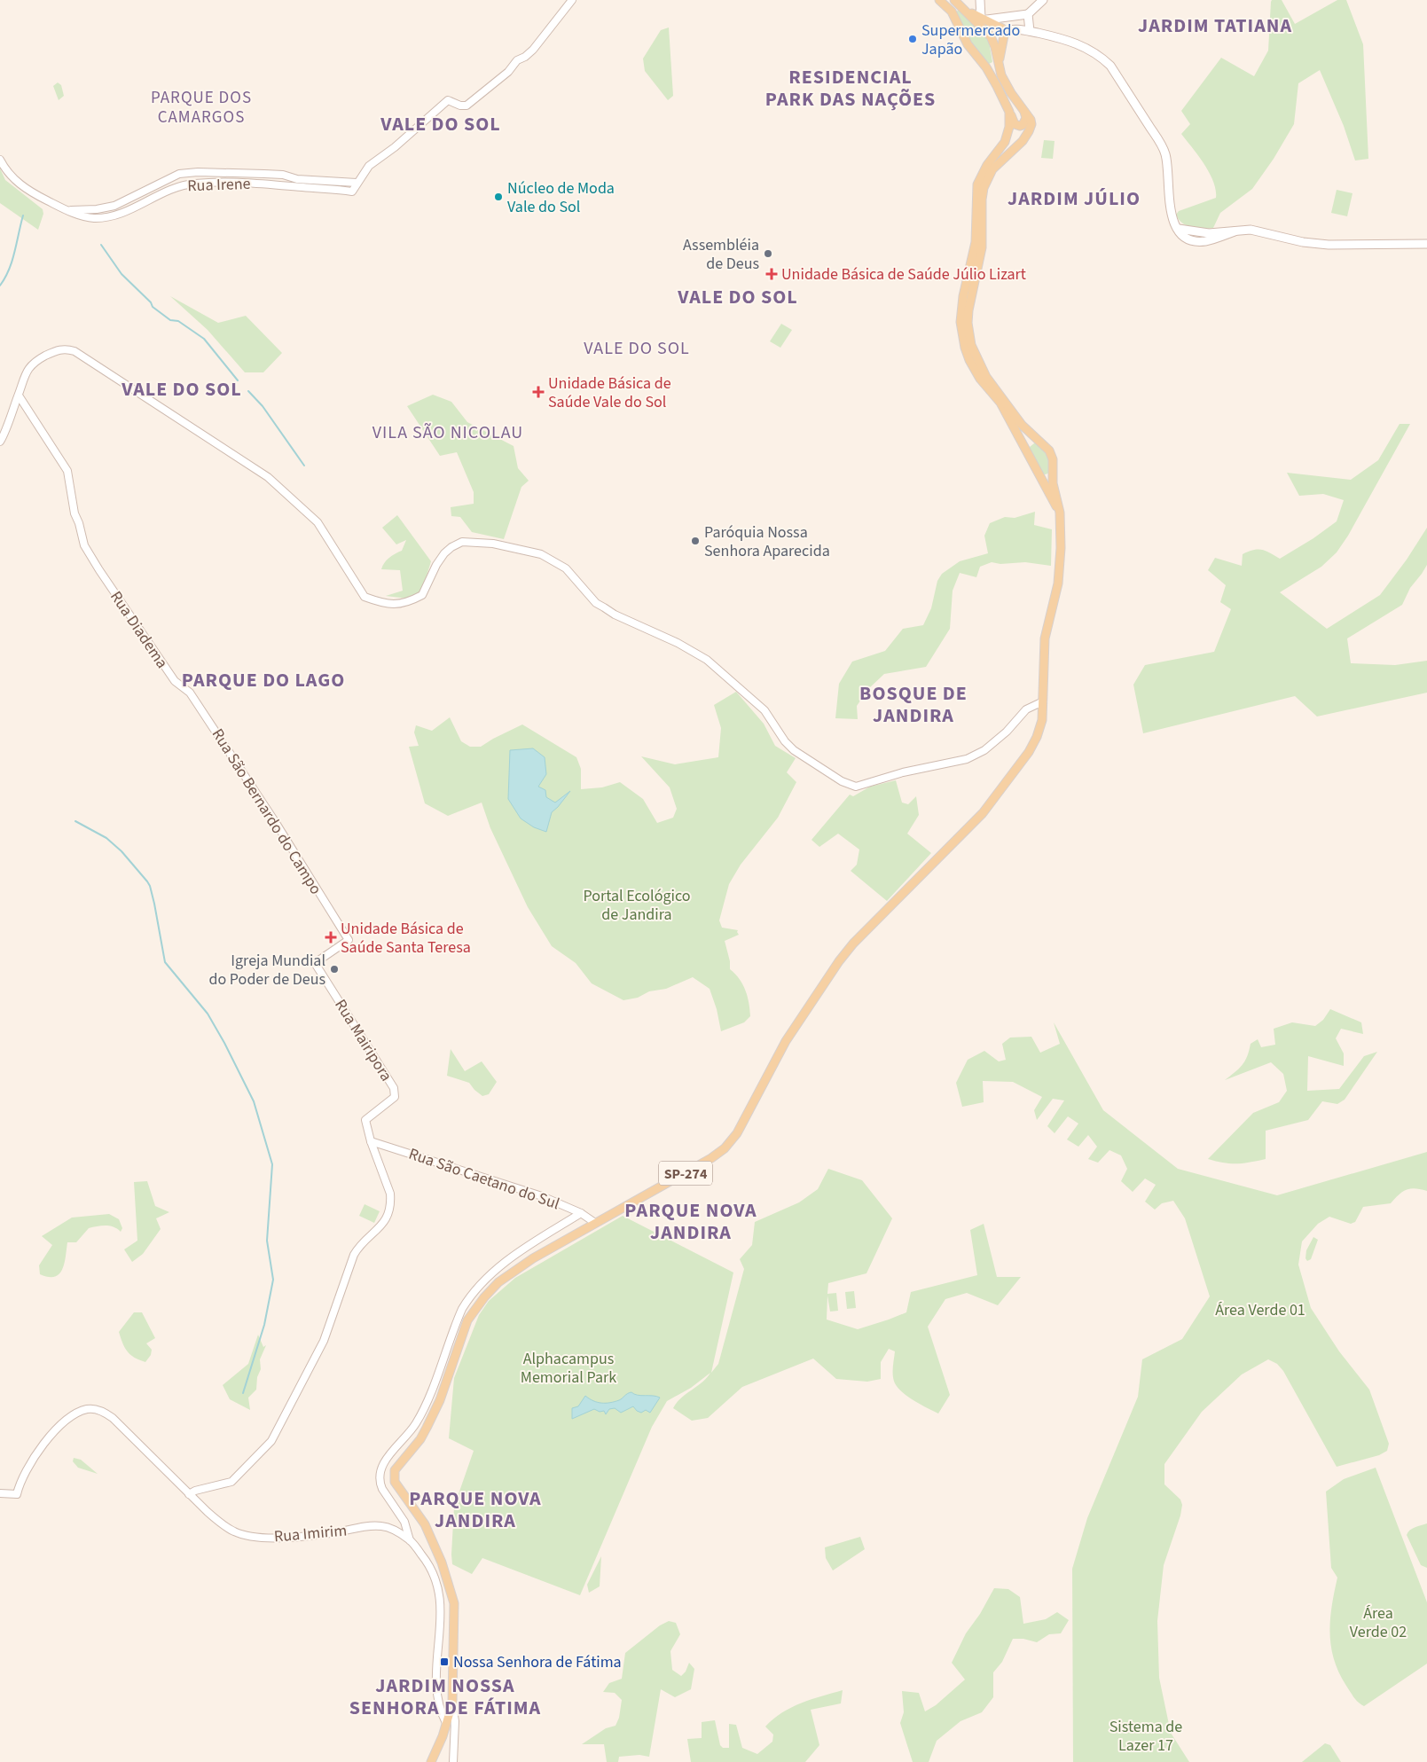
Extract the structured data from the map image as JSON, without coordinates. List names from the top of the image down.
{
  "streets": {
    "main road": ["SP-274"],
    "street": [
      "Rua Irene",
      "Rua Diadema",
      "Rua São Bernardo do Campo",
      "Rua Mairipora",
      "Rua São Caetano do Sul",
      "Rua Imirim"
    ]
  },
  "crossings": [
    ["Rua Diadema", "Rua São Bernardo do Campo"],
    ["Rua São Bernardo do Campo", "Rua Mairipora"],
    ["Rua Mairipora", "Rua São Caetano do Sul"],
    ["SP-274", "Rua São Caetano do Sul"],
    ["SP-274", "Rua Imirim"]
  ],
  "districts": [
    "JARDIM TATIANA",
    "RESIDENCIAL PARK DAS NAÇÕES",
    "PARQUE DOS CAMARGOS",
    "VALE DO SOL",
    "JARDIM JÚLIO",
    "VALE DO SOL",
    "VALE DO SOL",
    "VALE DO SOL",
    "VILA SÃO NICOLAU",
    "PARQUE DO LAGO",
    "BOSQUE DE JANDIRA",
    "PARQUE NOVA JANDIRA",
    "PARQUE NOVA JANDIRA",
    "JARDIM NOSSA SENHORA DE FÁTIMA"
  ],
  "parks": [
    "Portal Ecológico de Jandira",
    "Área Verde 01",
    "Alphacampus Memorial Park",
    "Área Verde 02",
    "Sistema de Lazer 17"
  ],
  "places": {
    "other": [
      "Supermercado Japão",
      "Núcleo de Moda Vale do Sol",
      "Assembléia de Deus",
      "Paróquia Nossa Senhora Aparecida",
      "Igreja Mundial do Poder de Deus"
    ],
    "health": ["Unidade Básica de Saúde Júlio Lizart", "Unidade Básica de Saúde Vale do Sol", "Unidade Básica de Saúde Santa Teresa"],
    "transit": ["Nossa Senhora de Fátima"]
  }
}
